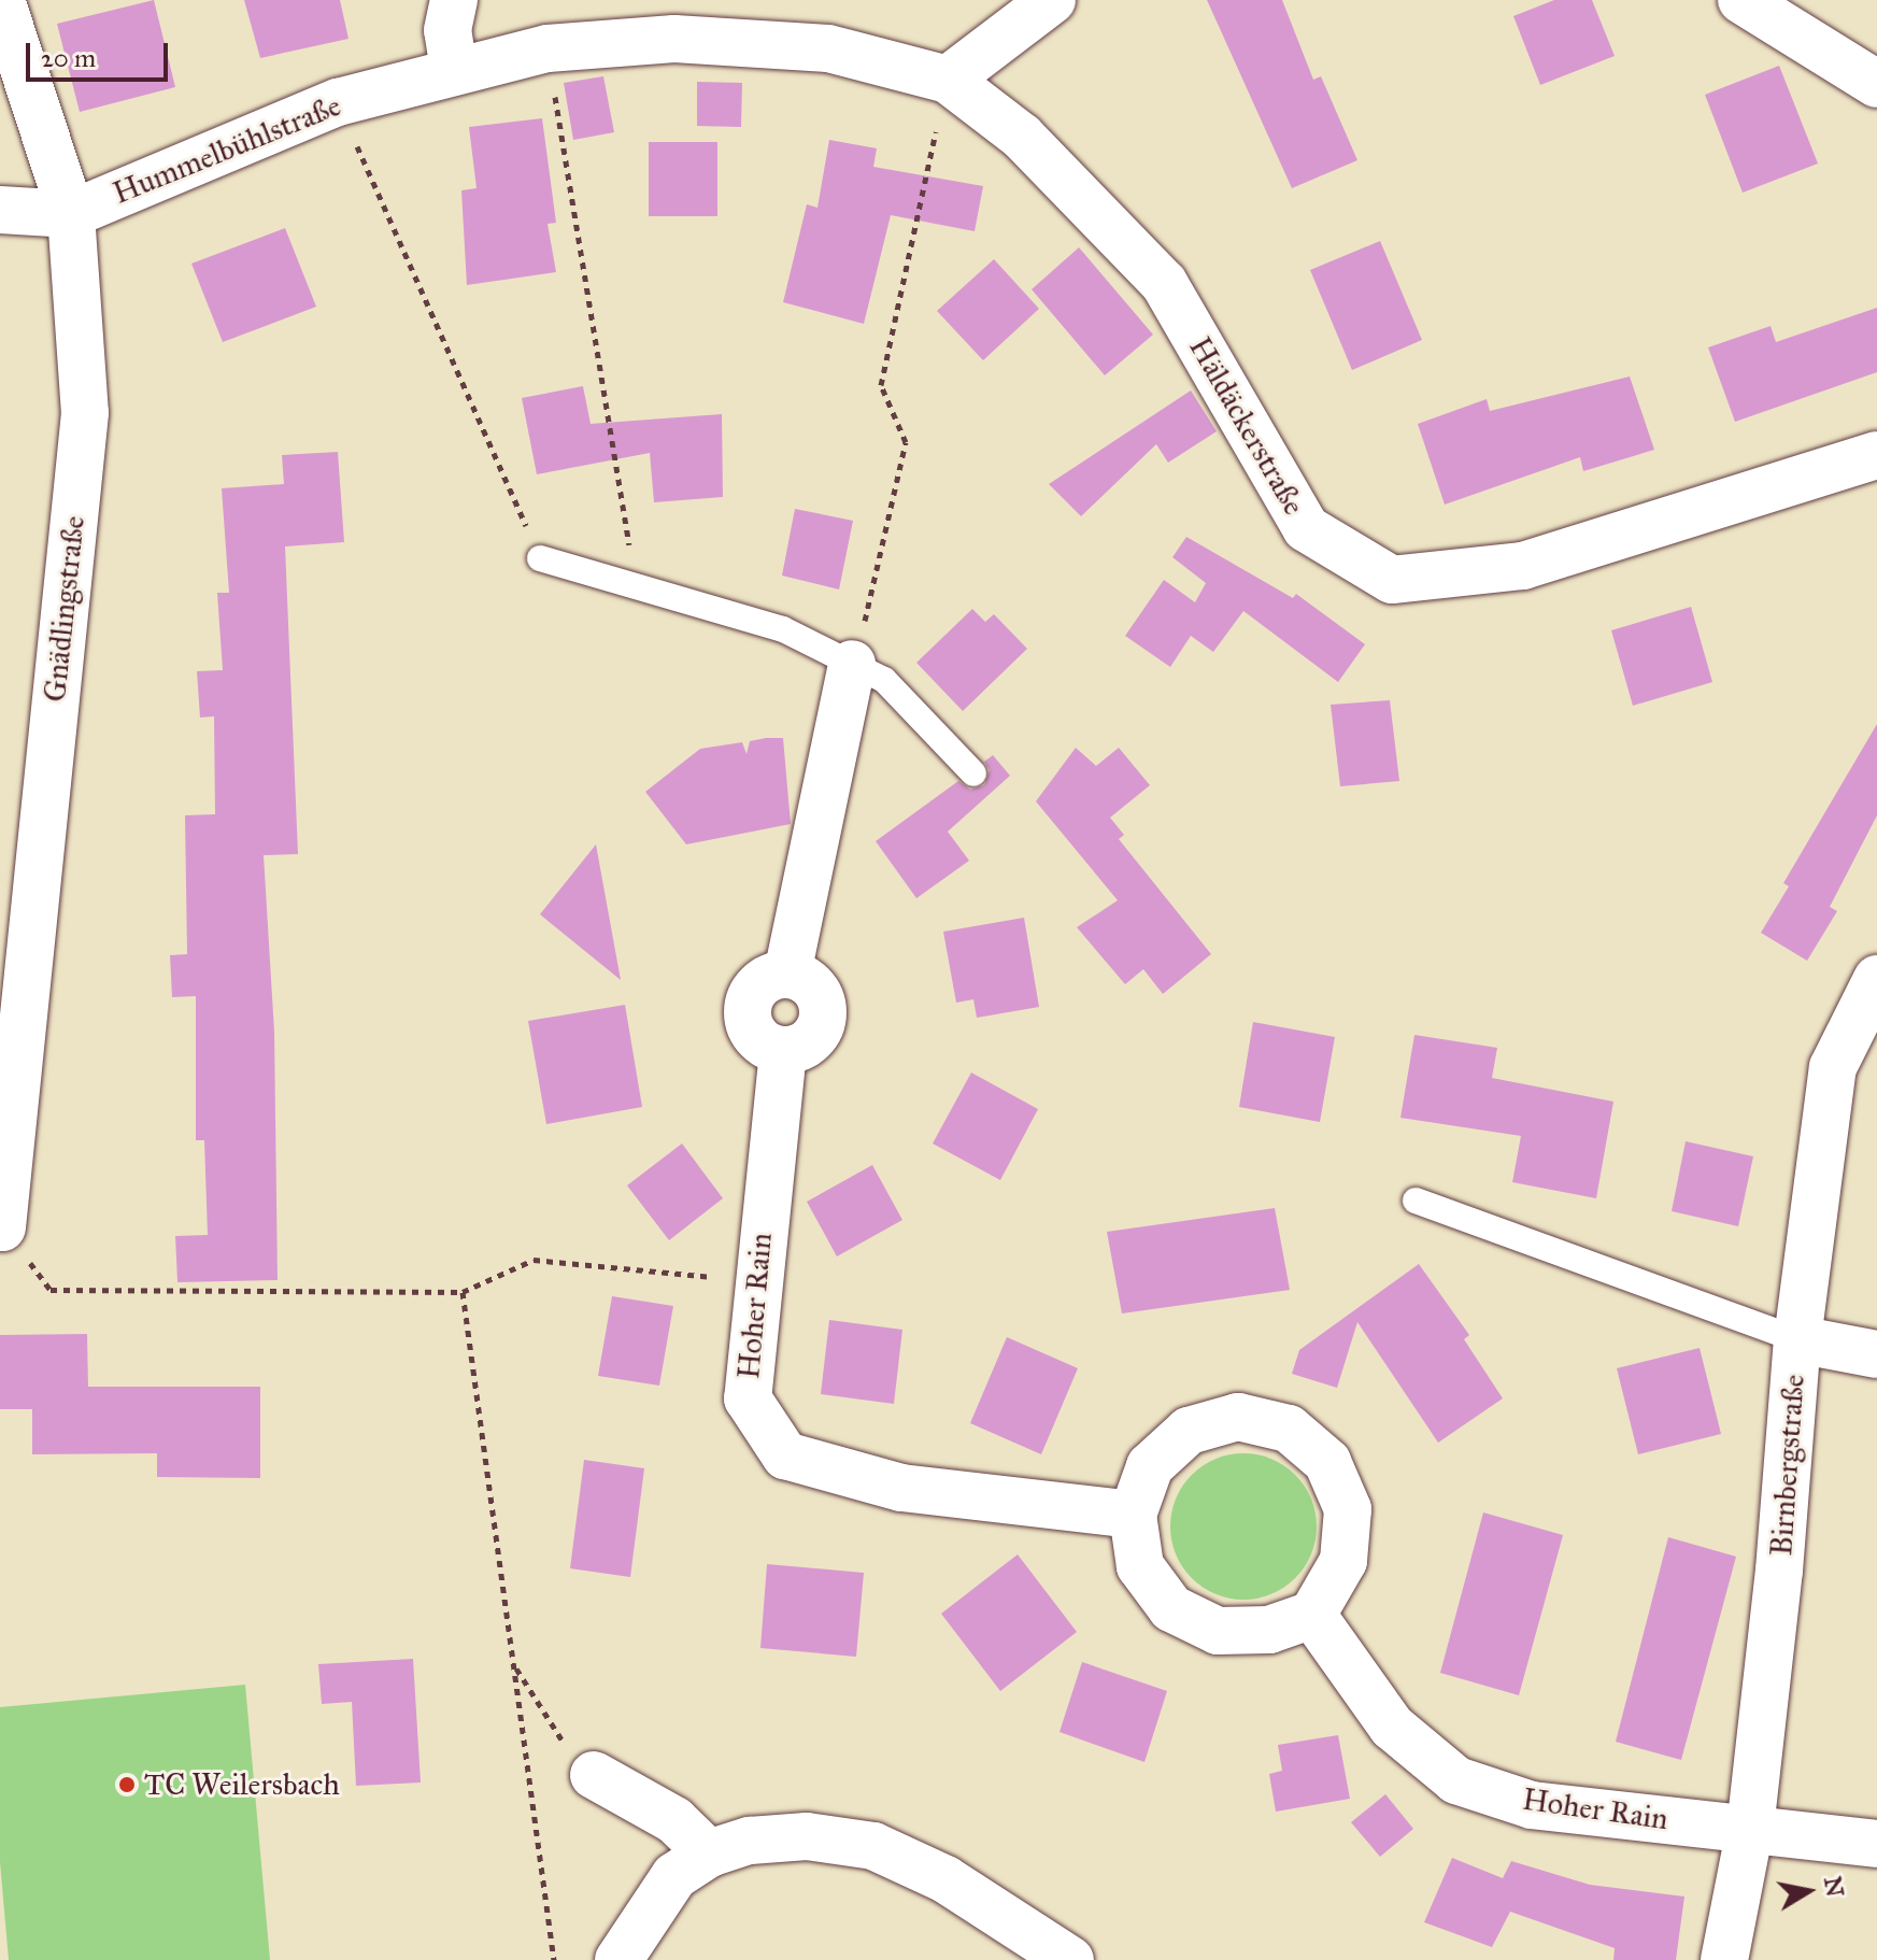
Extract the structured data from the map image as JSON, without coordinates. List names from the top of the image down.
{
  "streets": {
    "street": [
      "Hummelbühlstraße",
      "Häldäckerstraße",
      "Gnädlingstraße",
      "Hoher Rain",
      "Birnbergstraße"
    ]
  },
  "crossings": [
    ["Hummelbühlstraße", "Häldäckerstraße"],
    ["Hummelbühlstraße", "Gnädlingstraße"],
    ["Hoher Rain", "Birnbergstraße"]
  ],
  "places": ["TC Weilersbach"],
  "scale_bar": "20 m",
  "north": "right"
}
